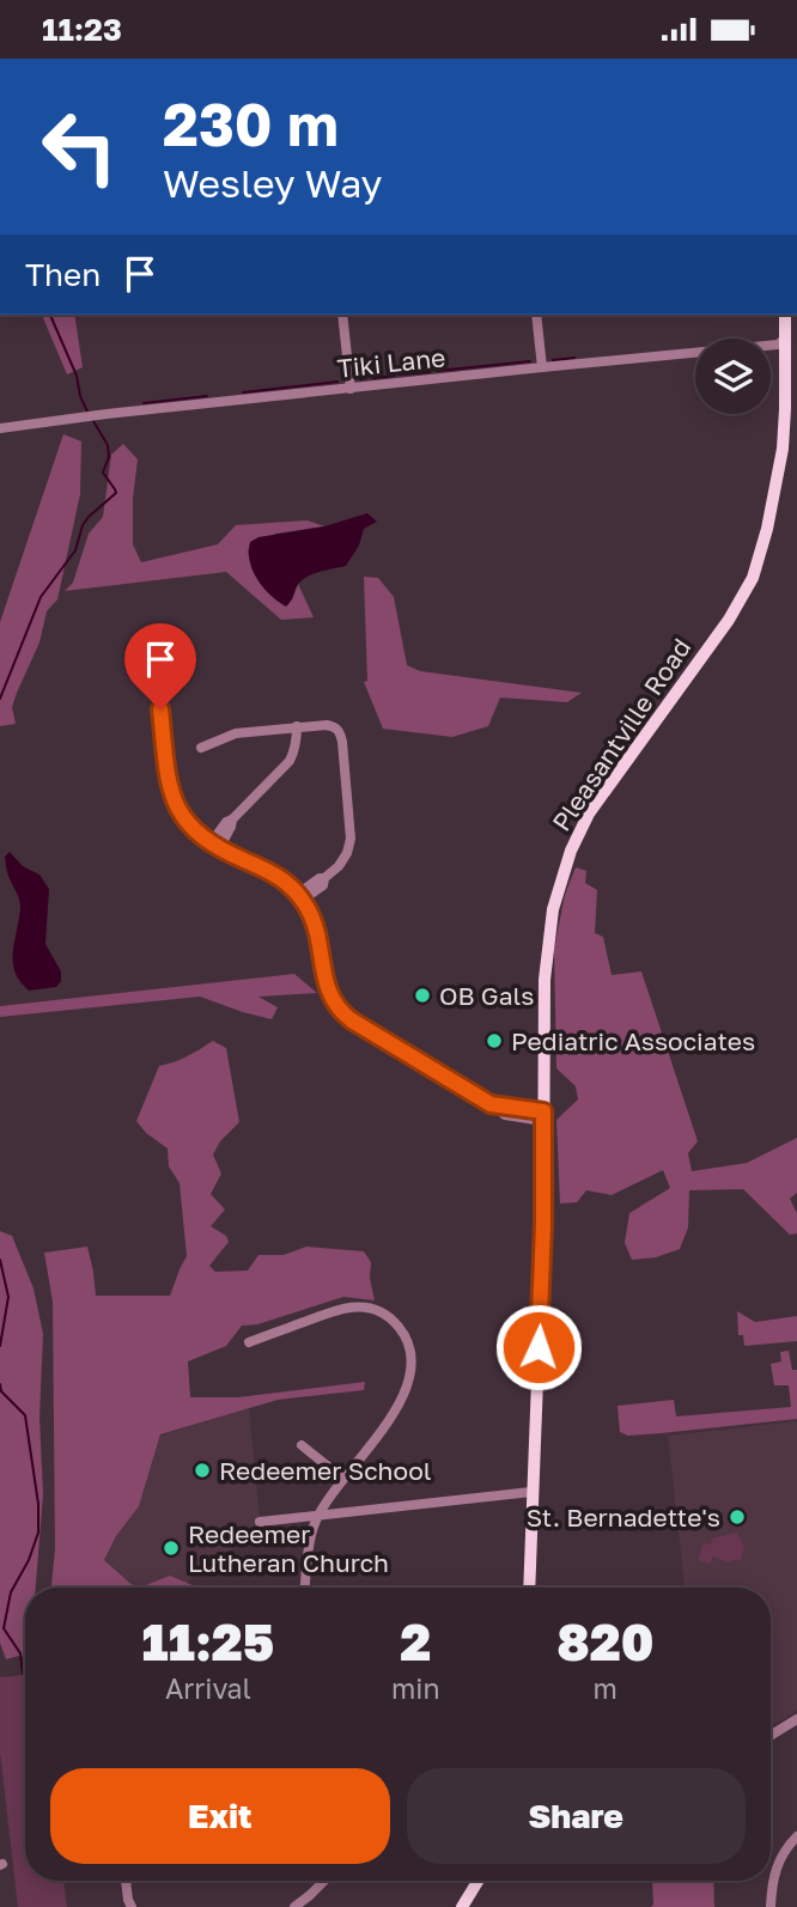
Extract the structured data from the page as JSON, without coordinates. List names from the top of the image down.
{
  "streets": {
    "main road": ["Pleasantville Road"],
    "street": ["Tiki Lane"]
  },
  "crossings": [
    ["Tiki Lane", "Pleasantville Road"]
  ],
  "places": [
    "OB Gals",
    "Pediatric Associates",
    "Redeemer School",
    "St. Bernadette's",
    "Redeemer Lutheran Church"
  ],
  "page": {
    "status": "11:23",
    "turn": ["230 m", "Wesley Way"],
    "then": "Then",
    "eta": [
      "11:25",
      "Arrival",
      "2",
      "min",
      "820",
      "m"
    ],
    "buttons": ["Exit", "Share"]
  }
}
